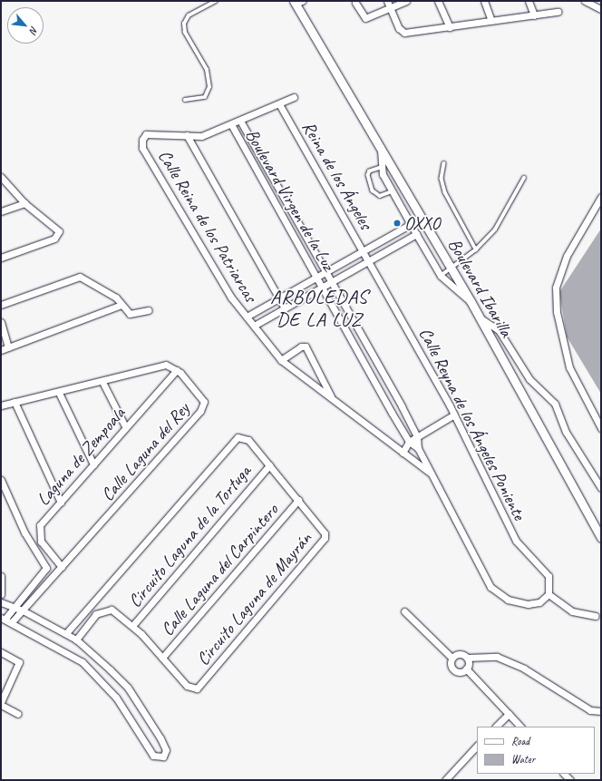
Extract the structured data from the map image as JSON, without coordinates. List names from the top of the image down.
{
  "streets": {
    "street": [
      "Reina de los Ángeles",
      "Boulevard Virgen de la Luz",
      "Calle Reina de los Patriarcas",
      "Boulevard Ibarilla",
      "Calle Reyna de los Ángeles Poniente",
      "Calle Laguna del Rey",
      "Laguna de Zempoala",
      "Circuito Laguna de la Tortuga",
      "Calle Laguna del Carpintero",
      "Circuito Laguna de Mayrán"
    ]
  },
  "crossings": [
    ["Reina de los Ángeles", "Calle Reyna de los Ángeles Poniente"],
    ["Calle Laguna del Rey", "Laguna de Zempoala"],
    ["Circuito Laguna de la Tortuga", "Circuito Laguna de Mayrán"],
    ["Calle Laguna del Carpintero", "Circuito Laguna de Mayrán"]
  ],
  "districts": ["ARBOLEDAS DE LA LUZ"],
  "places": ["OXXO"],
  "legend": ["Road", "Water"],
  "north": "bottom right"
}
